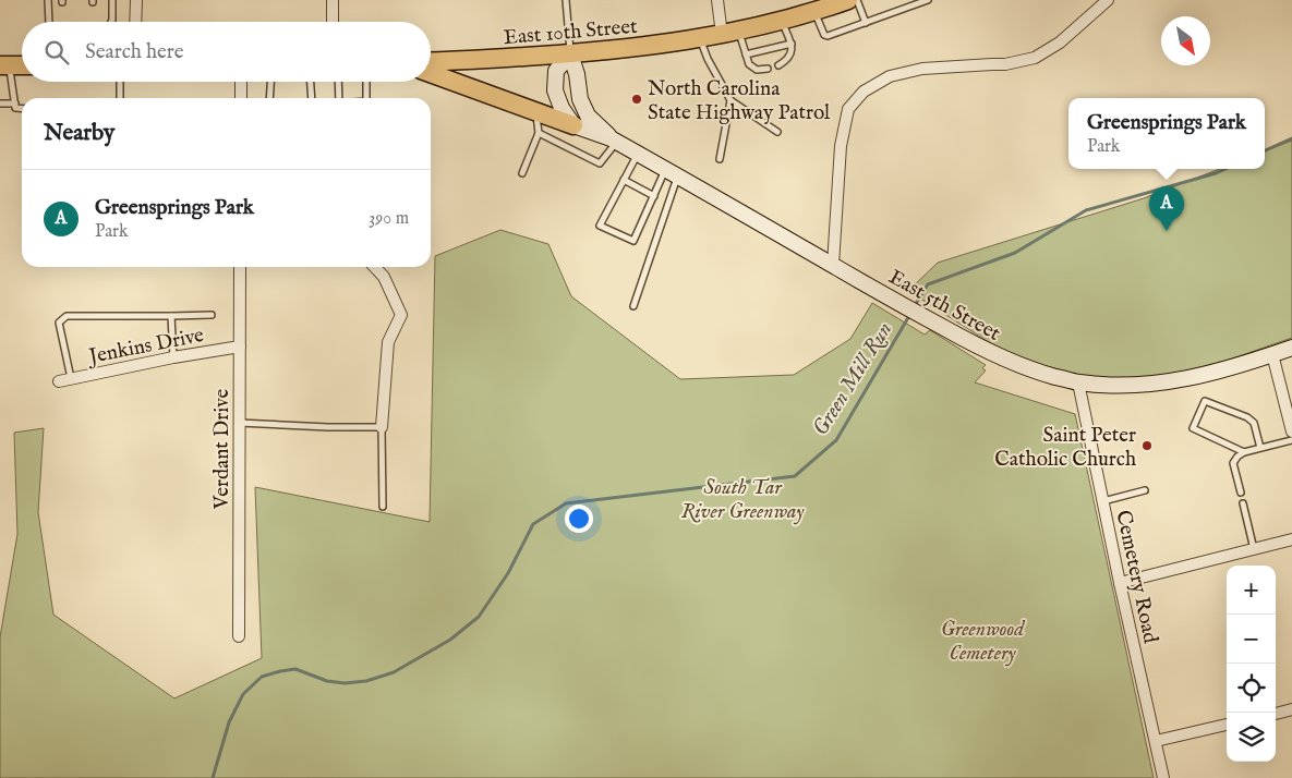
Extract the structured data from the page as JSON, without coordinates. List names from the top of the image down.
{
  "streets": {
    "main road": ["East 10th Street", "East 5th Street"],
    "street": ["Jenkins Drive", "Verdant Drive", "Cemetery Road"]
  },
  "crossings": [
    ["East 10th Street", "East 5th Street"],
    ["East 5th Street", "Cemetery Road"],
    ["Jenkins Drive", "Verdant Drive"]
  ],
  "water": ["Green Mill Run"],
  "parks": ["South Tar River Greenway", "Greenwood Cemetery"],
  "places": ["North Carolina State Highway Patrol", "Saint Peter Catholic Church"],
  "north": "bottom right",
  "page": {
    "search": "Search here",
    "popup": ["Greensprings Park", "Park"],
    "heading": "Nearby",
    "list": [
      {
        "mark": "A",
        "name": "Greensprings Park",
        "note": "Park",
        "value": "390 m"
      }
    ],
    "pins": "A",
    "map_buttons": ["+", "−"]
  }
}
